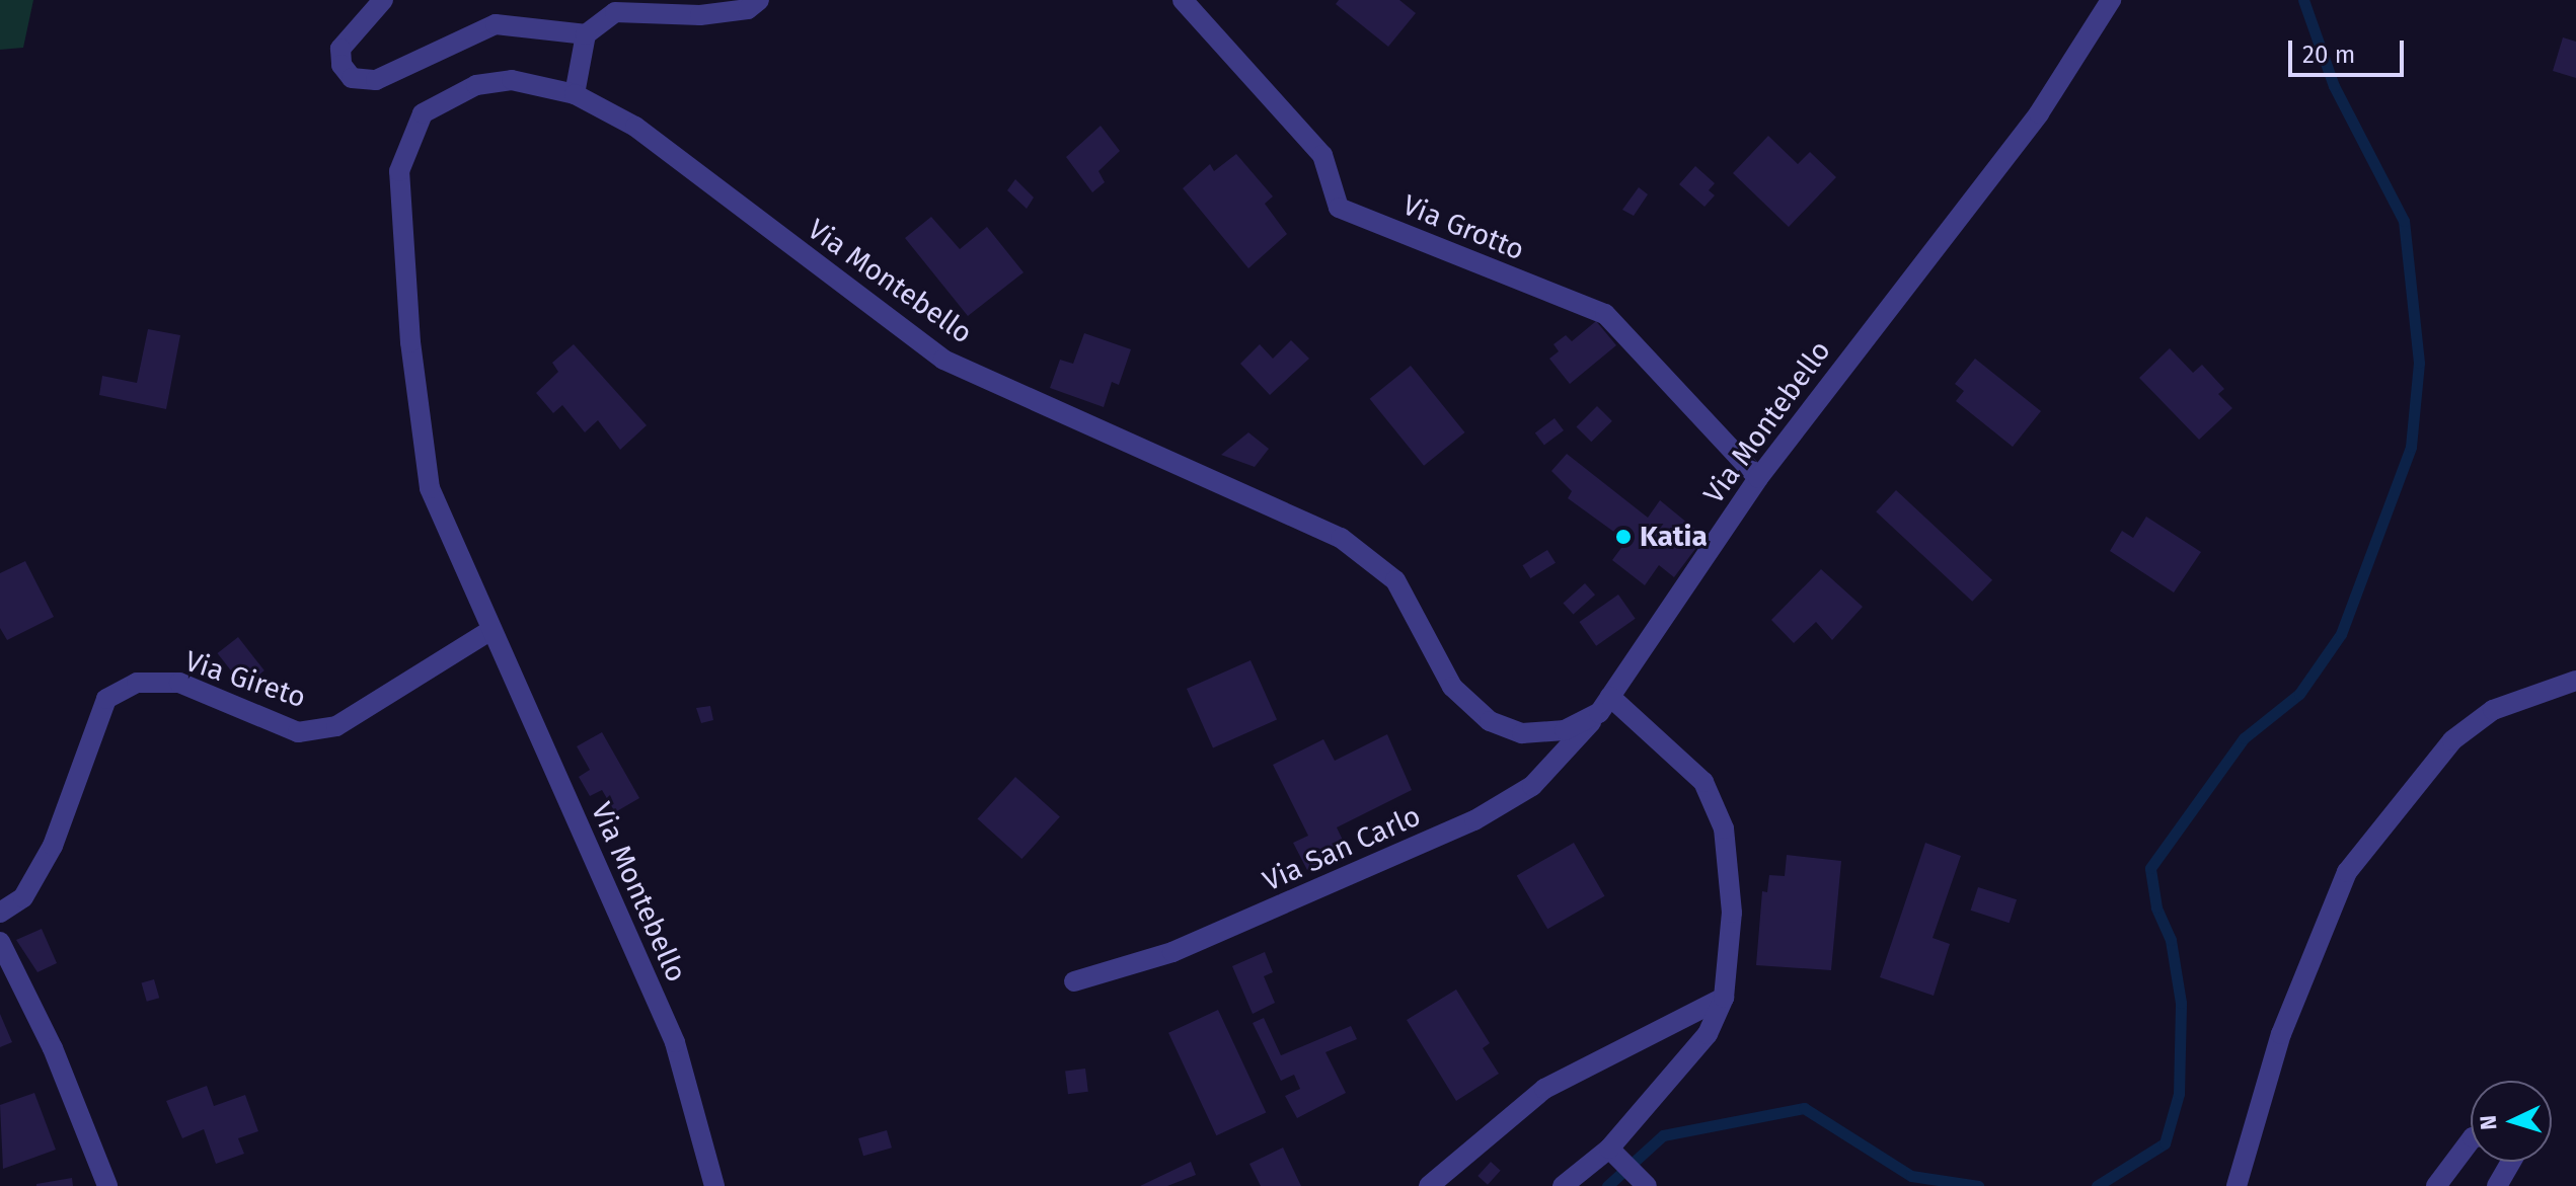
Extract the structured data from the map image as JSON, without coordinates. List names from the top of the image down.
{
  "streets": {
    "street": [
      "Via Grotto",
      "Via Montebello",
      "Via Gireto",
      "Via San Carlo"
    ]
  },
  "crossings": [
    ["Via Grotto", "Via Montebello"],
    ["Via Montebello", "Via Gireto"],
    ["Via Montebello", "Via San Carlo"]
  ],
  "places": ["Katia"],
  "scale_bar": "20 m",
  "north": "left"
}
